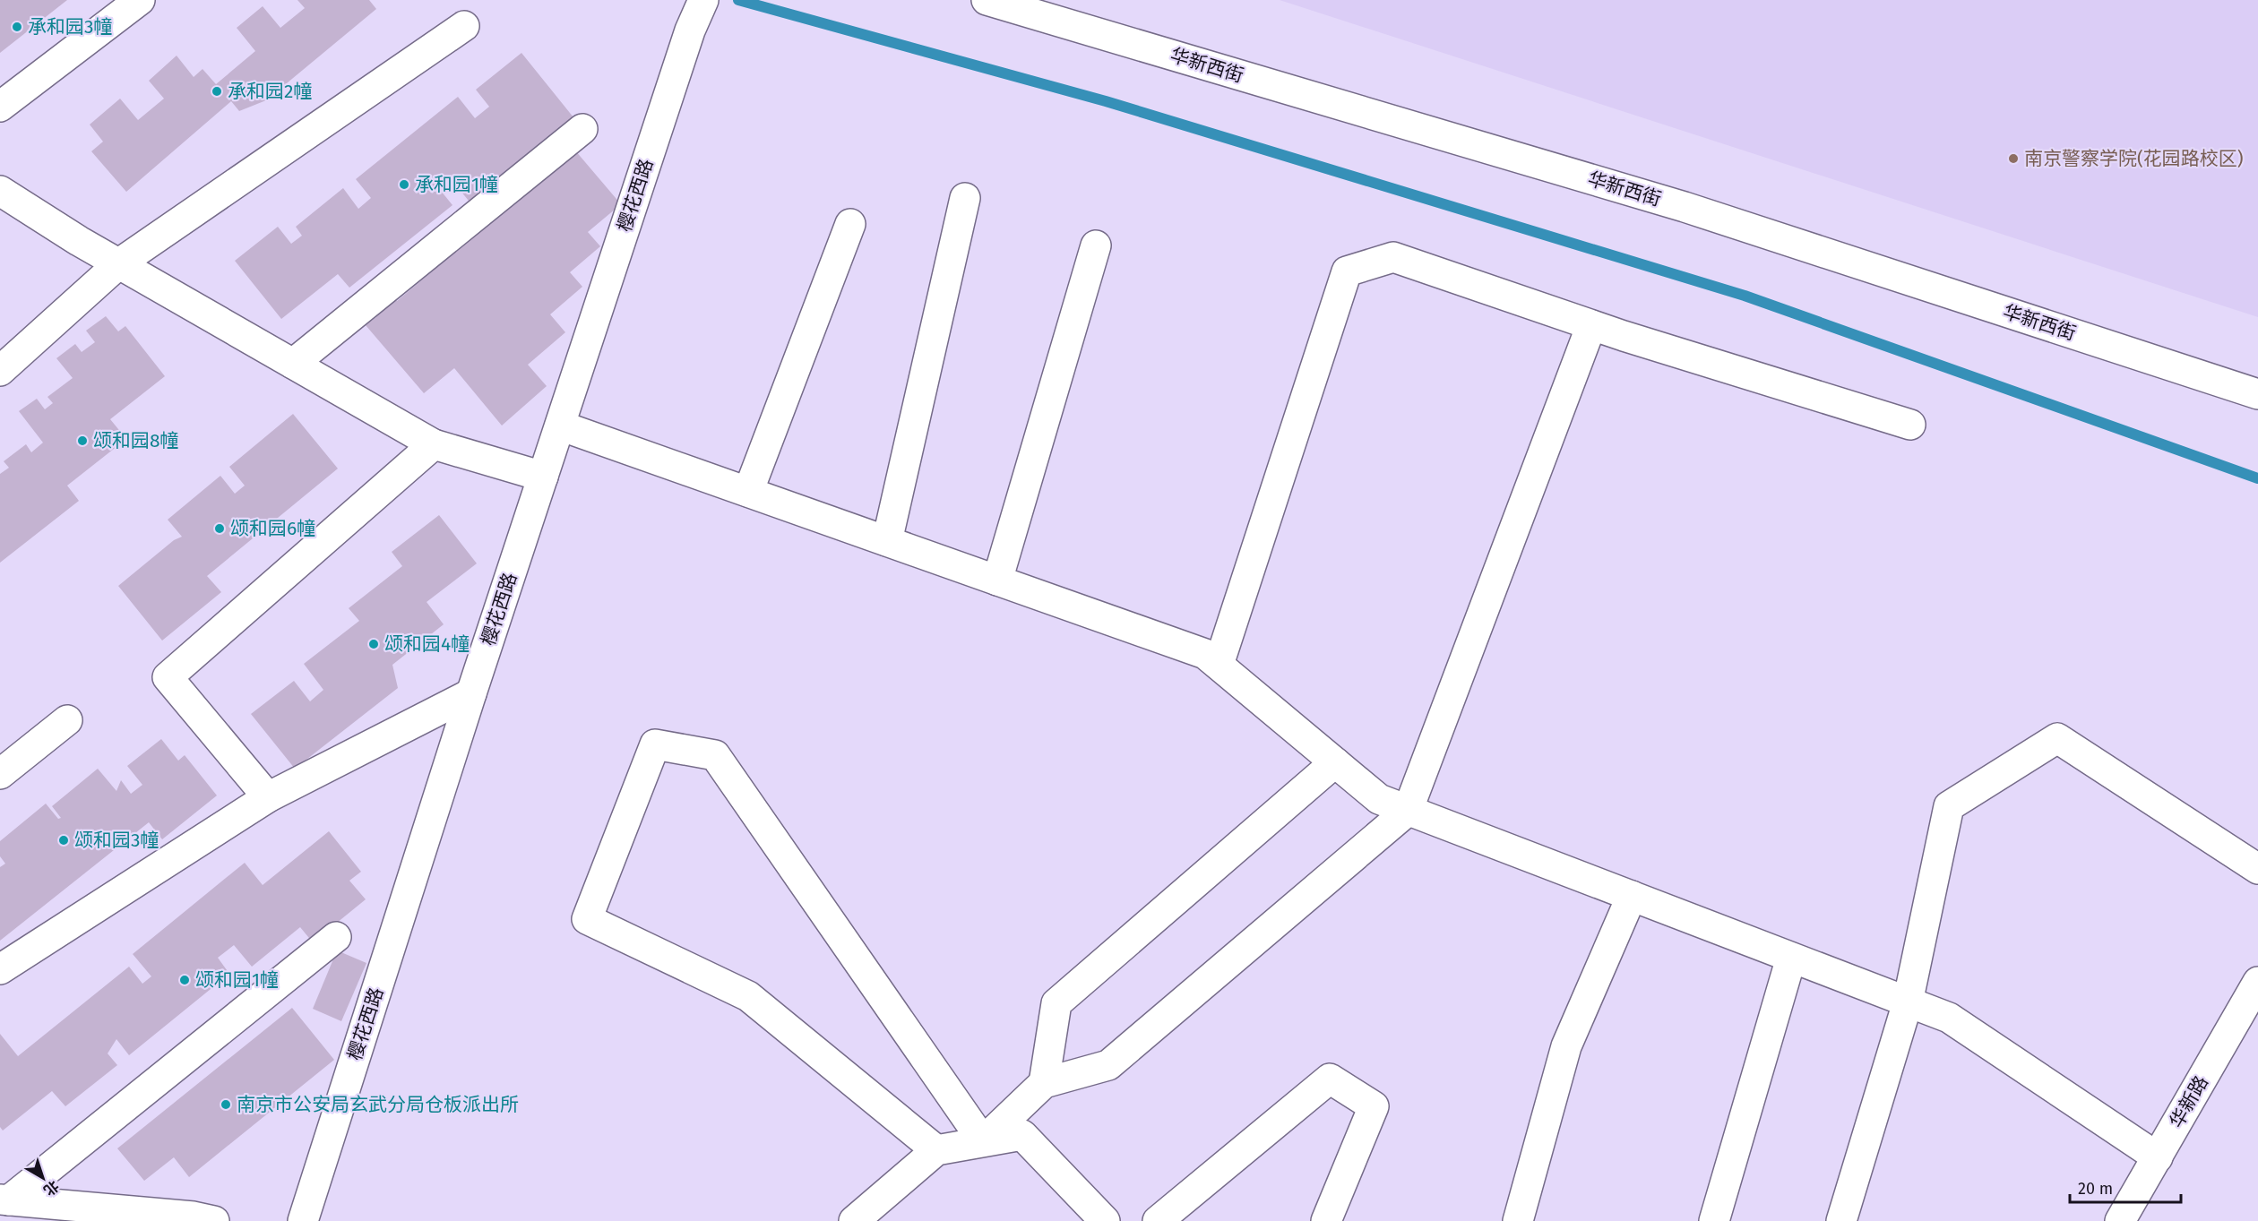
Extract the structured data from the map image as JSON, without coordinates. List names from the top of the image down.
{
  "streets": {
    "street": ["华新西街", "樱花西路", "华新路"]
  },
  "places": [
    "承和园3幢",
    "承和园2幢",
    "南京警察学院(花园路校区)",
    "承和园1幢",
    "颂和园8幢",
    "颂和园6幢",
    "颂和园4幢",
    "颂和园3幢",
    "颂和园1幢",
    "南京市公安局玄武分局仓板派出所"
  ],
  "scale_bar": "20 m",
  "north": "bottom right"
}
